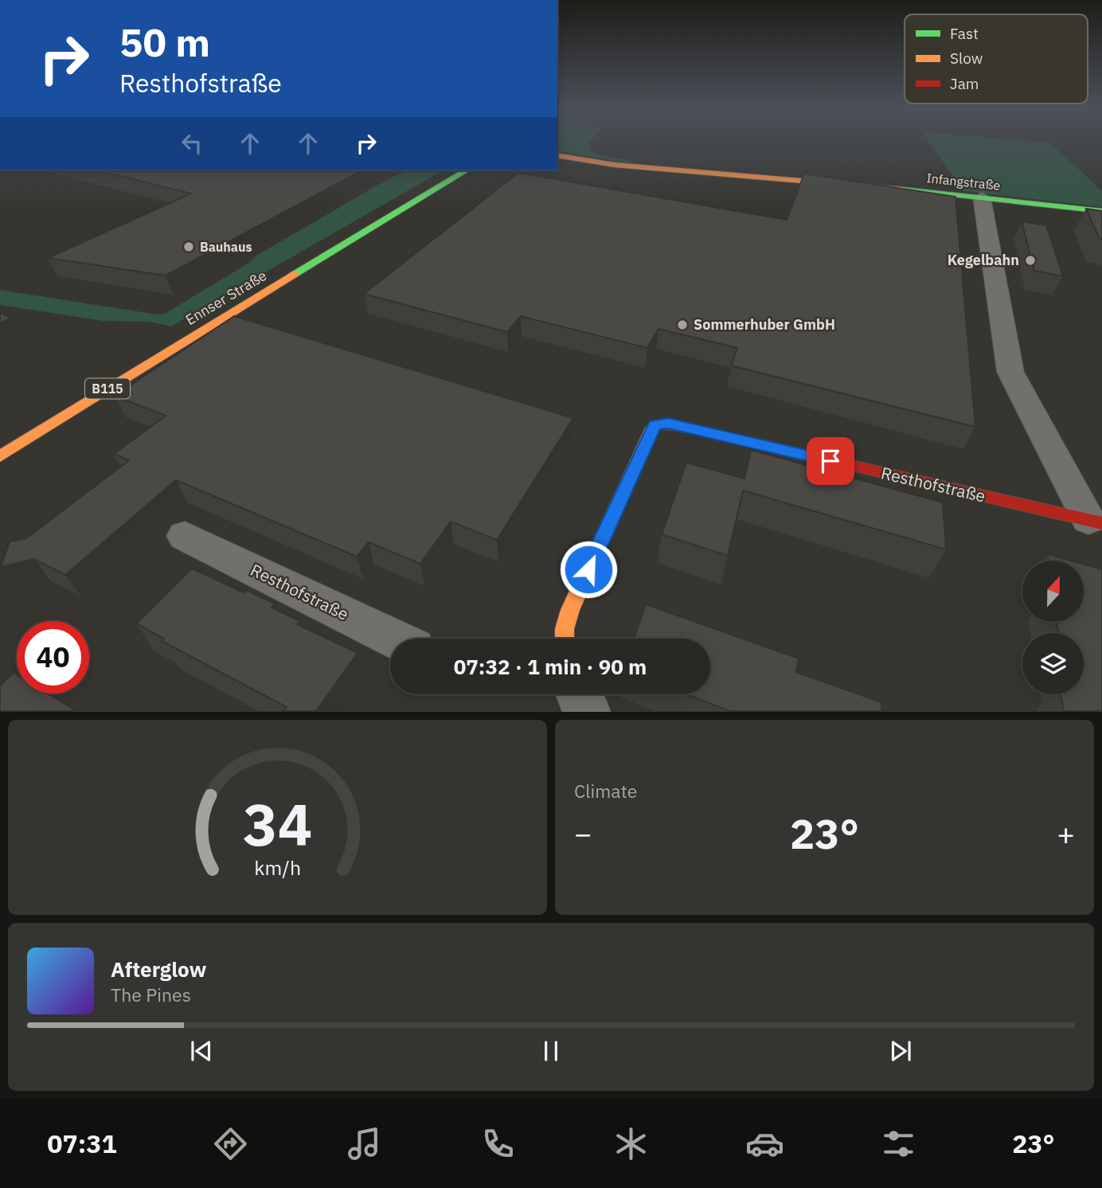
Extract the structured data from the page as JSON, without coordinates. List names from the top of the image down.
{
  "streets": {
    "street": [
      "Infangstraße",
      "Ennser Straße",
      "B115",
      "Resthofstraße"
    ]
  },
  "crossings": [
    ["Infangstraße", "Resthofstraße"]
  ],
  "places": ["Bauhaus", "Kegelbahn", "Sommerhuber GmbH"],
  "legend": ["Fast", "Slow", "Jam"],
  "north": "top",
  "page": {
    "turn": ["50 m", "Resthofstraße"],
    "limit": "40",
    "trip": "07:32 · 1 min · 90 m",
    "tile": "Climate",
    "heat": ["−", "23°", "+"],
    "song": ["Afterglow", "The Pines"],
    "tabs": ["07:31", "23°"],
    "gauge": ["34", "km/h"]
  }
}
